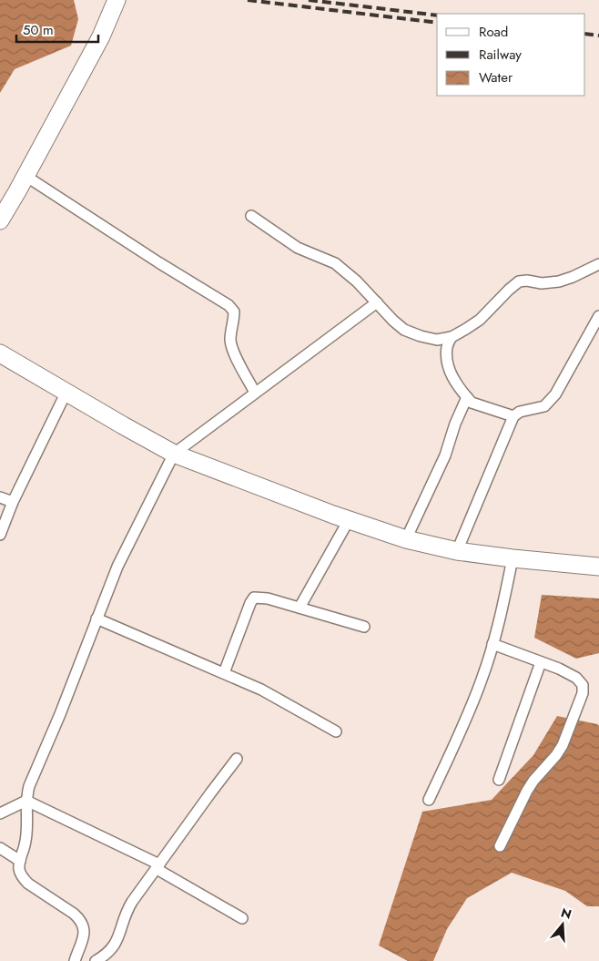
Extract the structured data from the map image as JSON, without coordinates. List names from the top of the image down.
{
  "legend": ["Road", "Railway", "Water"],
  "scale_bar": "50 m",
  "north": "top"
}
